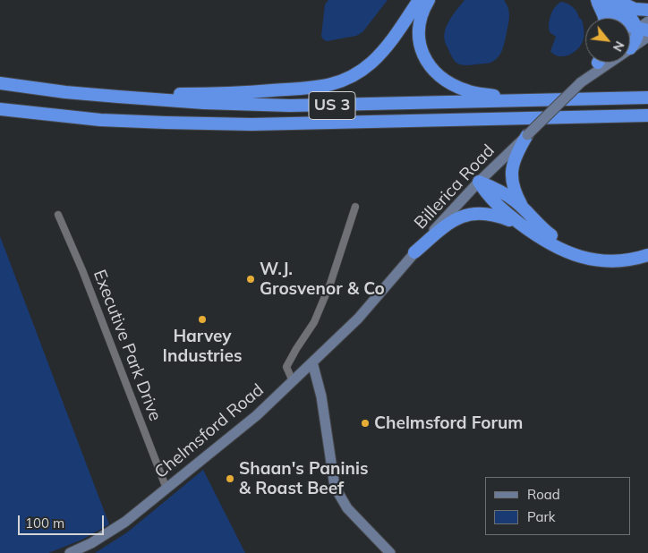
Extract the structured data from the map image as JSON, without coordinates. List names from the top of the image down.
{
  "streets": {
    "highway": ["US 3"],
    "main road": ["Billerica Road", "Chelmsford Road"],
    "street": ["Executive Park Drive"]
  },
  "crossings": [
    ["Billerica Road", "Chelmsford Road"],
    ["Executive Park Drive", "Chelmsford Road"]
  ],
  "places": [
    "W.J. Grosvenor & Co",
    "Harvey Industries",
    "Chelmsford Forum",
    "Shaan's Paninis & Roast Beef"
  ],
  "legend": ["Road", "Park"],
  "scale_bar": "100 m",
  "north": "bottom right"
}
